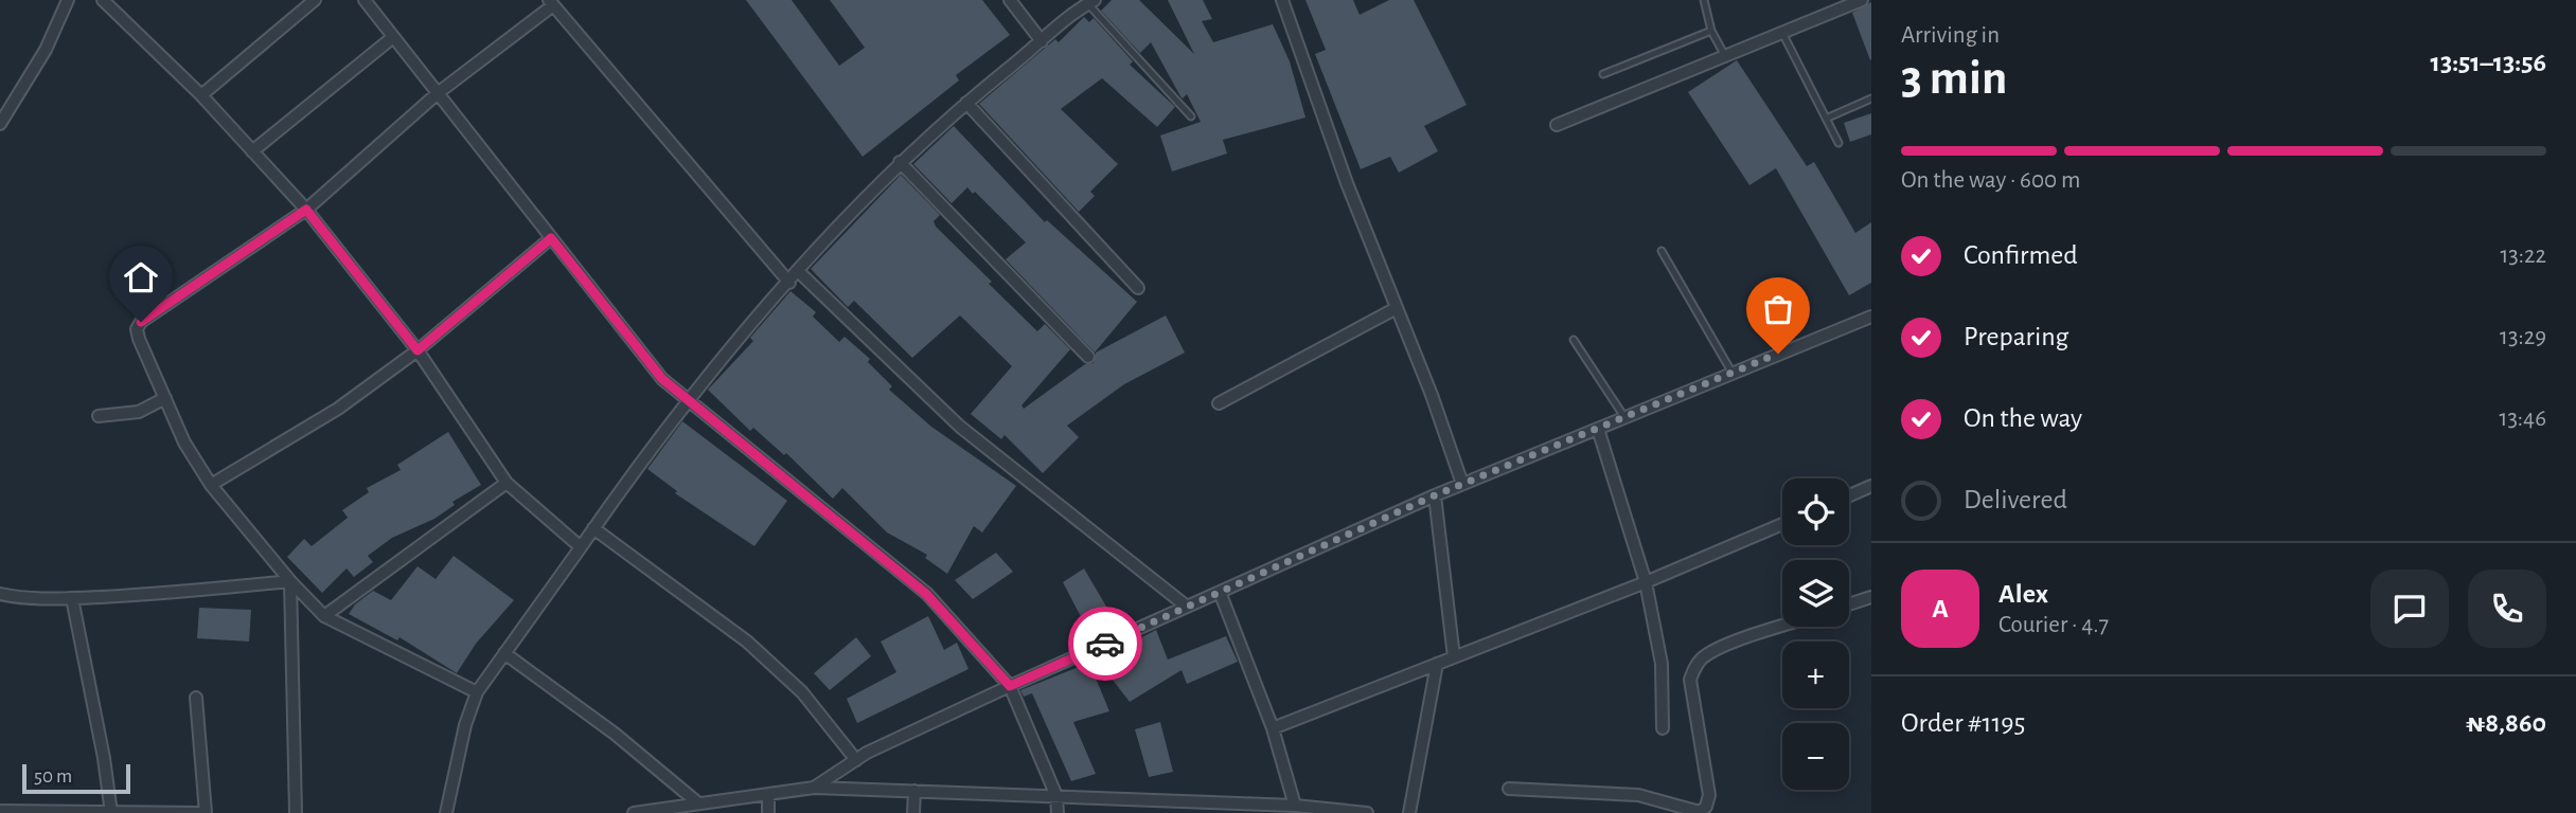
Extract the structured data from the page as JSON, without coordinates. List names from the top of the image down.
{
  "scale_bar": "50 m",
  "page": {
    "heading": ["3 min", "Arriving in", "13:51–13:56"],
    "panel": [
      "Alex",
      "Courier · 4.7",
      "Order #1195",
      "₦8,860"
    ],
    "bar": "On the way · 600 m",
    "list": [
      ["Confirmed", "13:22"],
      ["Preparing", "13:29"],
      ["On the way", "13:46"],
      "Delivered"
    ],
    "map_buttons": ["+", "−"],
    "round": "A",
    "scale": "50 m"
  }
}
